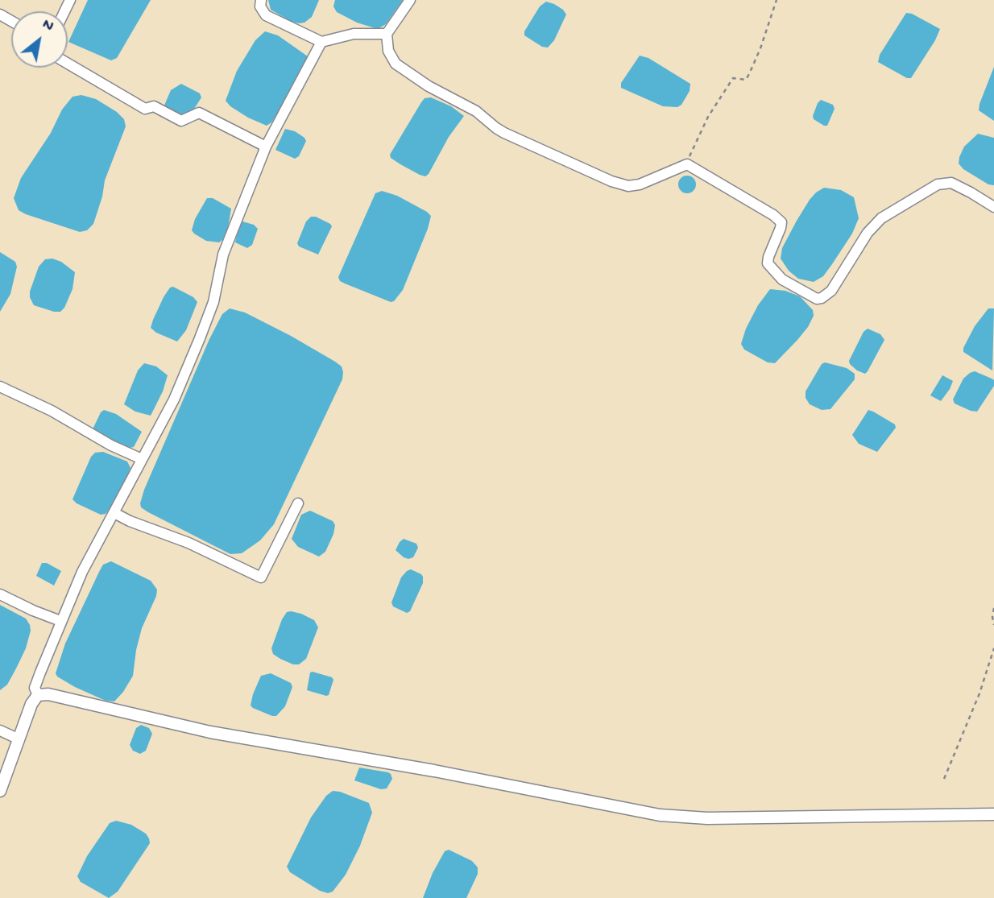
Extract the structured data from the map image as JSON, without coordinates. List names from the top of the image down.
{
  "north": "top right"
}
